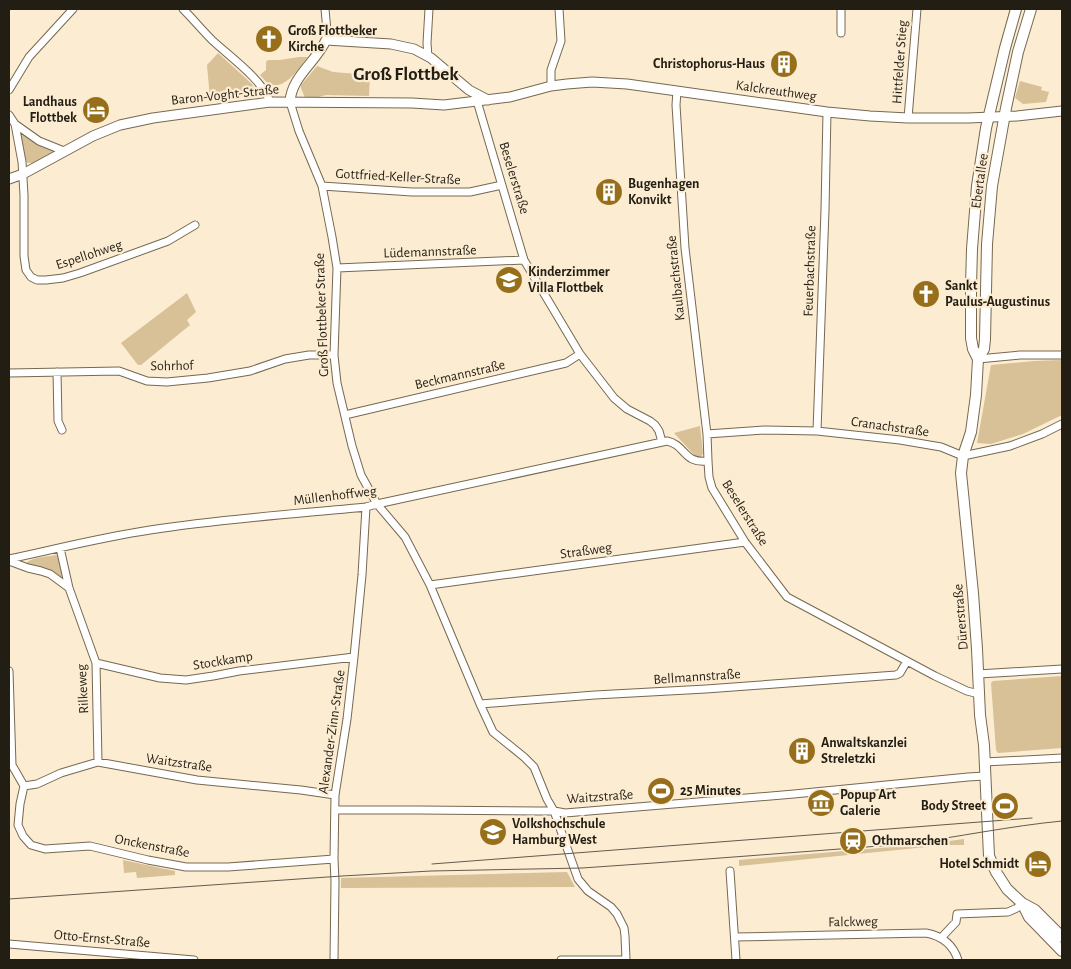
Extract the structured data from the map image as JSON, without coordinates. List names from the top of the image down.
{
  "streets": {
    "main road": ["Ebertallee", "Dürerstraße"],
    "street": [
      "Hittfelder Stieg",
      "Kalckreuthweg",
      "Baron-Voght-Straße",
      "Gottfried-Keller-Straße",
      "Beselerstraße",
      "Lüdemannstraße",
      "Espellohweg",
      "Feuerbachstraße",
      "Kaulbachstraße",
      "Groß Flottbeker Straße",
      "Sohrhof",
      "Beckmannstraße",
      "Cranachstraße",
      "Müllenhoffweg",
      "Straßweg",
      "Stockkamp",
      "Bellmannstraße",
      "Rilkeweg",
      "Alexander-Zinn-Straße",
      "Waitzstraße",
      "Onckenstraße",
      "Falckweg",
      "Otto-Ernst-Straße"
    ]
  },
  "crossings": [
    ["Hittfelder Stieg", "Kalckreuthweg"],
    ["Kalckreuthweg", "Baron-Voght-Straße"],
    ["Kalckreuthweg", "Ebertallee"],
    ["Kalckreuthweg", "Feuerbachstraße"],
    ["Kalckreuthweg", "Kaulbachstraße"],
    ["Baron-Voght-Straße", "Beselerstraße"],
    ["Baron-Voght-Straße", "Espellohweg"],
    ["Baron-Voght-Straße", "Groß Flottbeker Straße"],
    ["Gottfried-Keller-Straße", "Beselerstraße"],
    ["Gottfried-Keller-Straße", "Groß Flottbeker Straße"],
    ["Beselerstraße", "Lüdemannstraße"],
    ["Beselerstraße", "Kaulbachstraße"],
    ["Beselerstraße", "Beckmannstraße"],
    ["Beselerstraße", "Müllenhoffweg"],
    ["Beselerstraße", "Straßweg"],
    ["Beselerstraße", "Dürerstraße"],
    ["Beselerstraße", "Bellmannstraße"],
    ["Ebertallee", "Cranachstraße"],
    ["Ebertallee", "Dürerstraße"],
    ["Lüdemannstraße", "Groß Flottbeker Straße"],
    ["Feuerbachstraße", "Cranachstraße"],
    ["Kaulbachstraße", "Cranachstraße"],
    ["Groß Flottbeker Straße", "Sohrhof"],
    ["Groß Flottbeker Straße", "Beckmannstraße"],
    ["Groß Flottbeker Straße", "Müllenhoffweg"],
    ["Groß Flottbeker Straße", "Straßweg"],
    ["Groß Flottbeker Straße", "Bellmannstraße"],
    ["Groß Flottbeker Straße", "Waitzstraße"],
    ["Cranachstraße", "Dürerstraße"],
    ["Müllenhoffweg", "Rilkeweg"],
    ["Müllenhoffweg", "Alexander-Zinn-Straße"],
    ["Dürerstraße", "Waitzstraße"],
    ["Stockkamp", "Rilkeweg"],
    ["Stockkamp", "Alexander-Zinn-Straße"],
    ["Rilkeweg", "Waitzstraße"],
    ["Alexander-Zinn-Straße", "Waitzstraße"],
    ["Alexander-Zinn-Straße", "Onckenstraße"],
    ["Waitzstraße", "Onckenstraße"]
  ],
  "districts": ["Groß Flottbek"],
  "places": {
    "church": ["Groß Flottbeker Kirche", "Sankt Paulus-Augustinus"],
    "building": ["Christophorus-Haus", "Bugenhagen Konvikt", "Anwaltskanzlei Streletzki"],
    "hotel": ["Landhaus Flottbek", "Hotel Schmidt"],
    "school or university": ["Kinderzimmer Villa Flottbek", "Volkshochschule Hamburg West"],
    "sports": ["25 Minutes", "Body Street"],
    "museum": ["Popup Art Galerie"],
    "station": ["Othmarschen"]
  }
}
